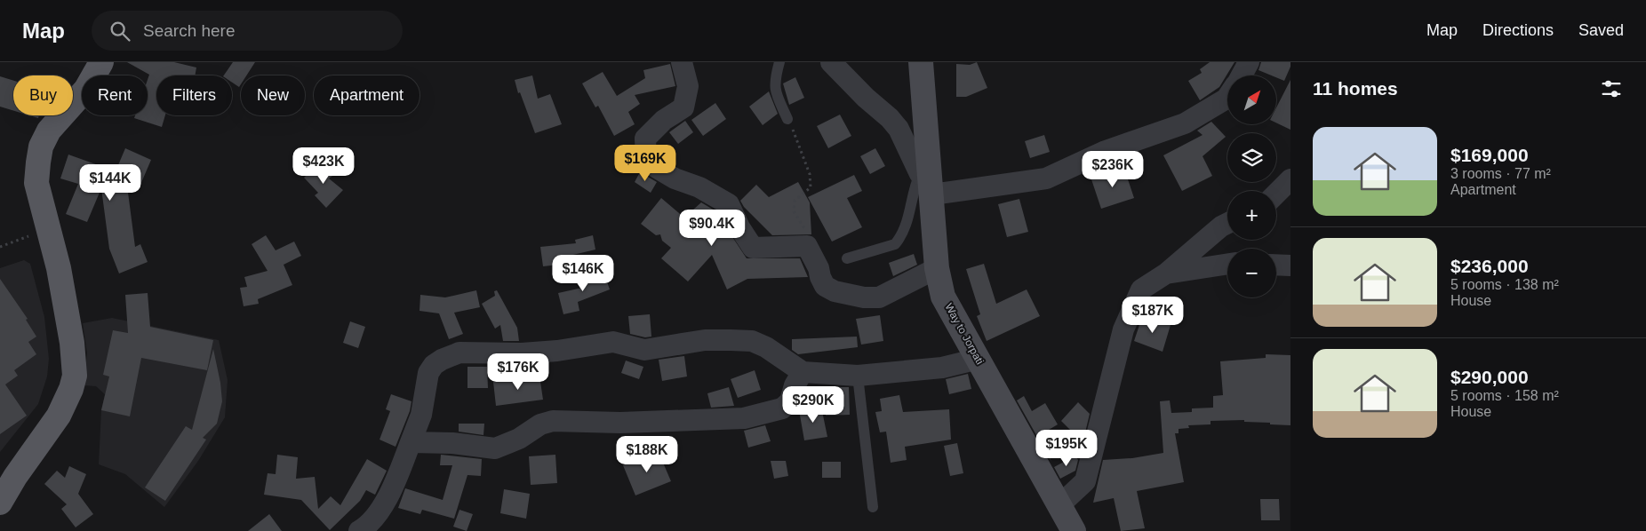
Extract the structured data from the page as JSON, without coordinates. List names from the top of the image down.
{
  "streets": {
    "street": ["Way to Jorpati"]
  },
  "north": "top right",
  "page": {
    "header": "Map",
    "search": "Search here",
    "nav": ["Map", "Directions", "Saved"],
    "heading": "11 homes",
    "map_buttons": ["+", "−"],
    "chip": [
      "Buy",
      "Rent",
      "Filters",
      "New",
      "Apartment"
    ],
    "list": [
      {
        "name": "$169,000",
        "note": "3 rooms · 77 m² · Apartment"
      },
      {
        "name": "$236,000",
        "note": "5 rooms · 138 m² · House"
      },
      {
        "name": "$290,000",
        "note": "5 rooms · 158 m² · House"
      }
    ],
    "price": [
      "$169K",
      "$423K",
      "$236K",
      "$144K",
      "$90.4K",
      "$146K",
      "$187K",
      "$176K",
      "$290K",
      "$195K",
      "$188K"
    ]
  }
}
